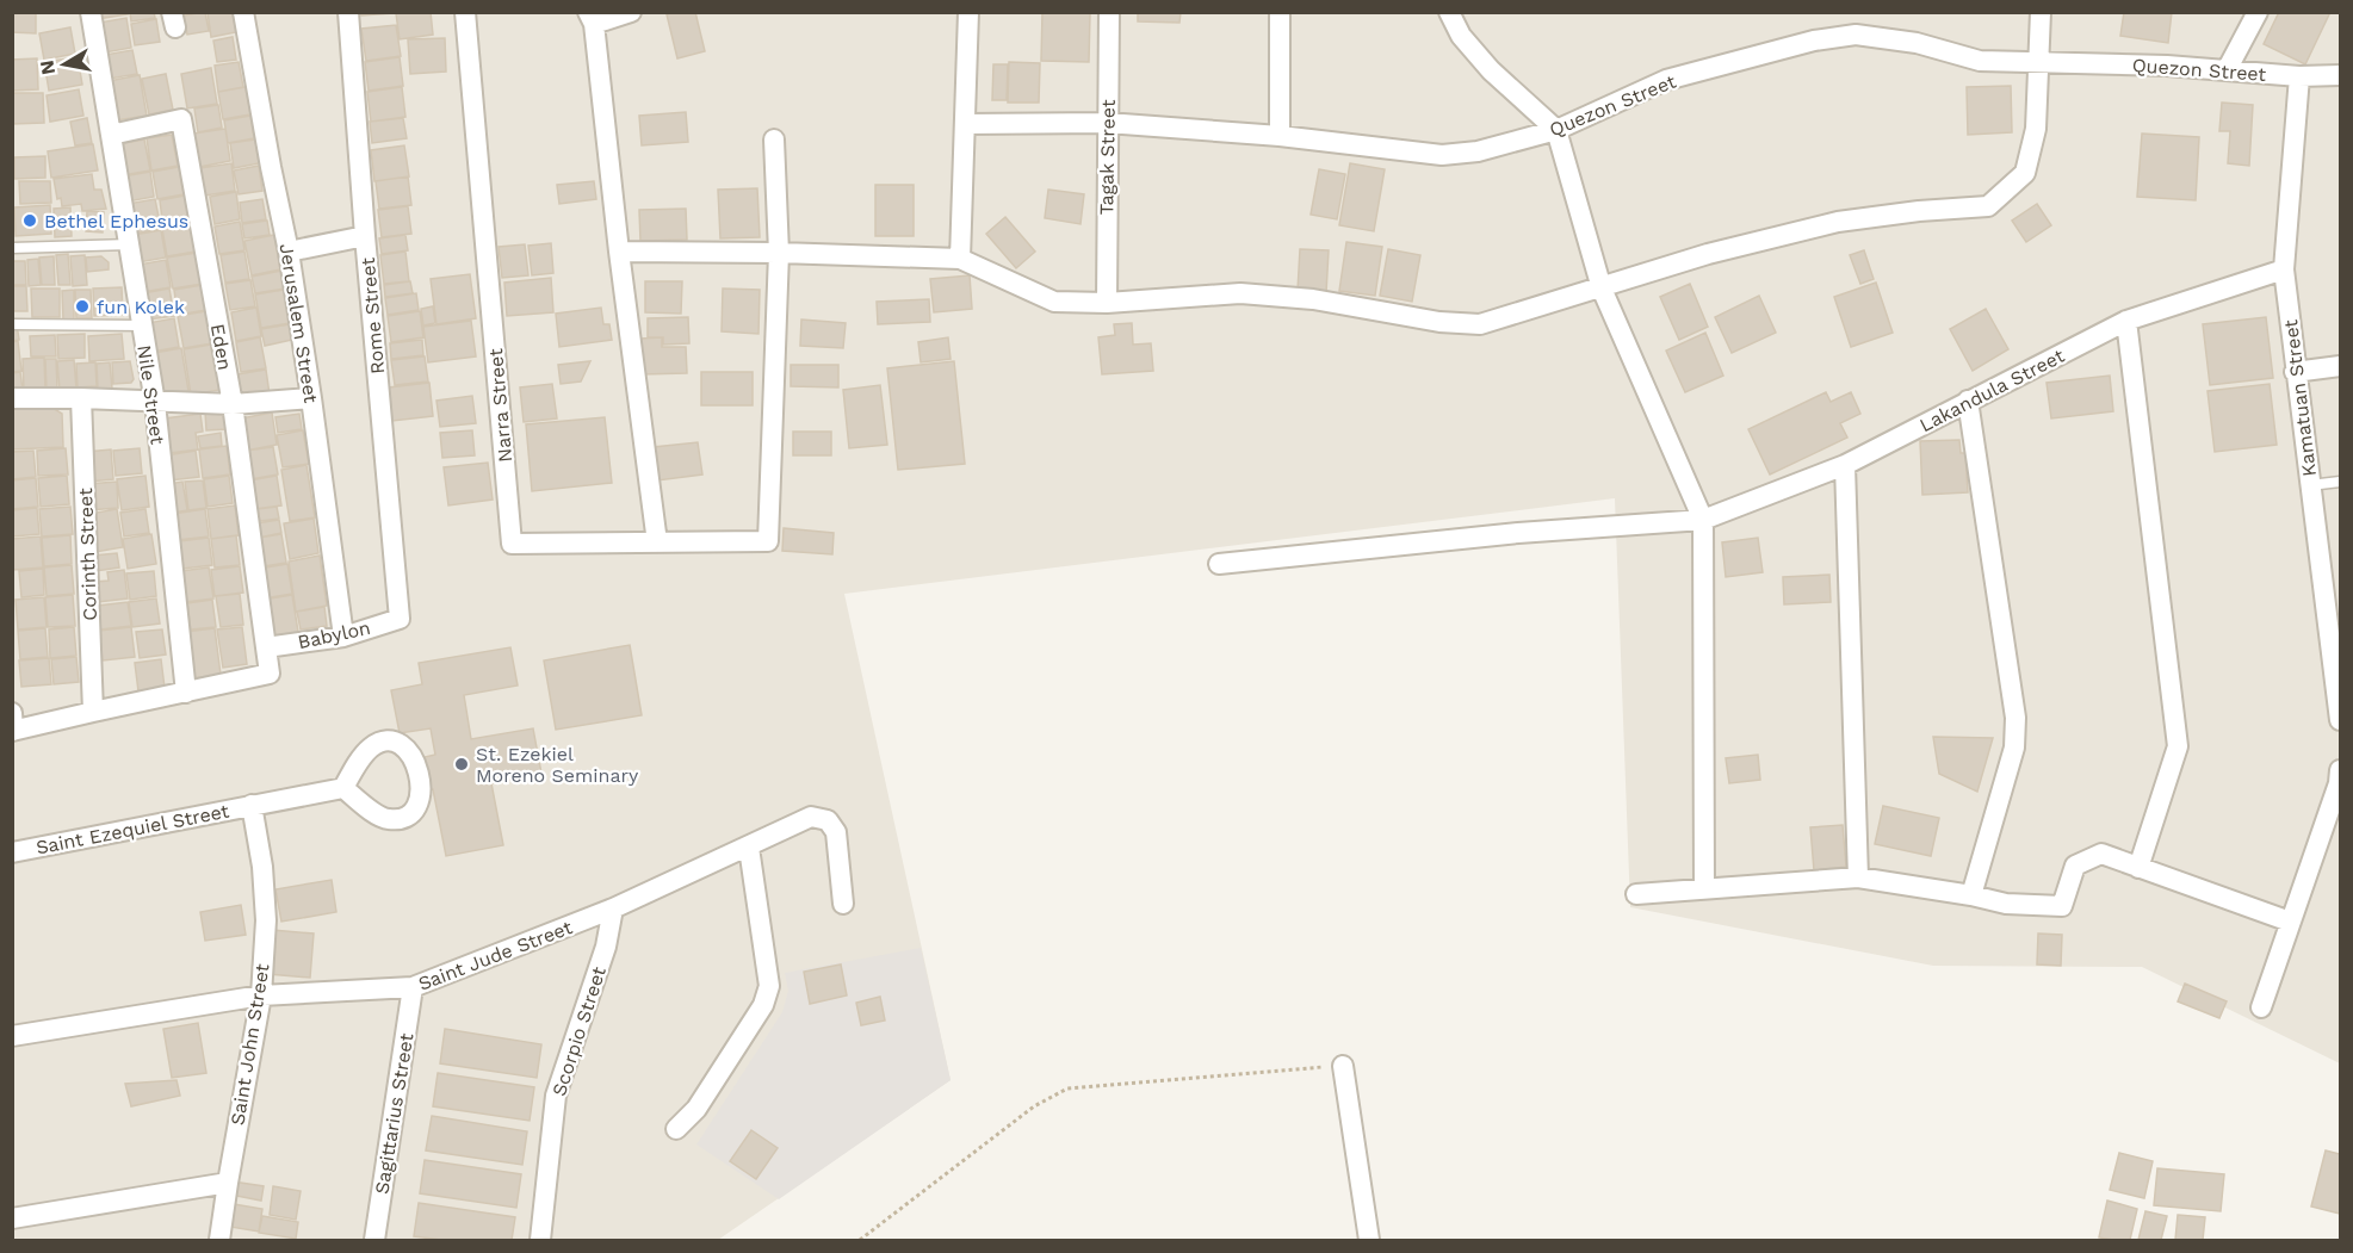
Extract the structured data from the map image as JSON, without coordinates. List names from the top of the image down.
{
  "streets": {
    "street": [
      "Quezon Street",
      "Tagak Street",
      "Rome Street",
      "Jerusalem Street",
      "Eden",
      "Lakandula Street",
      "Nile Street",
      "Kamatuan Street",
      "Narra Street",
      "Corinth Street",
      "Babylon",
      "Saint Ezequiel Street",
      "Saint Jude Street",
      "Scorpio Street",
      "Saint John Street",
      "Sagittarius Street"
    ]
  },
  "crossings": [
    ["Quezon Street", "Tagak Street"],
    ["Quezon Street", "Kamatuan Street"],
    ["Rome Street", "Babylon"],
    ["Jerusalem Street", "Babylon"],
    ["Eden", "Nile Street"],
    ["Eden", "Babylon"],
    ["Lakandula Street", "Kamatuan Street"],
    ["Saint Ezequiel Street", "Saint John Street"],
    ["Saint Jude Street", "Scorpio Street"],
    ["Saint Jude Street", "Saint John Street"],
    ["Saint Jude Street", "Sagittarius Street"]
  ],
  "places": ["Bethel Ephesus", "fun Kolek", "St. Ezekiel Moreno Seminary"],
  "north": "left"
}
